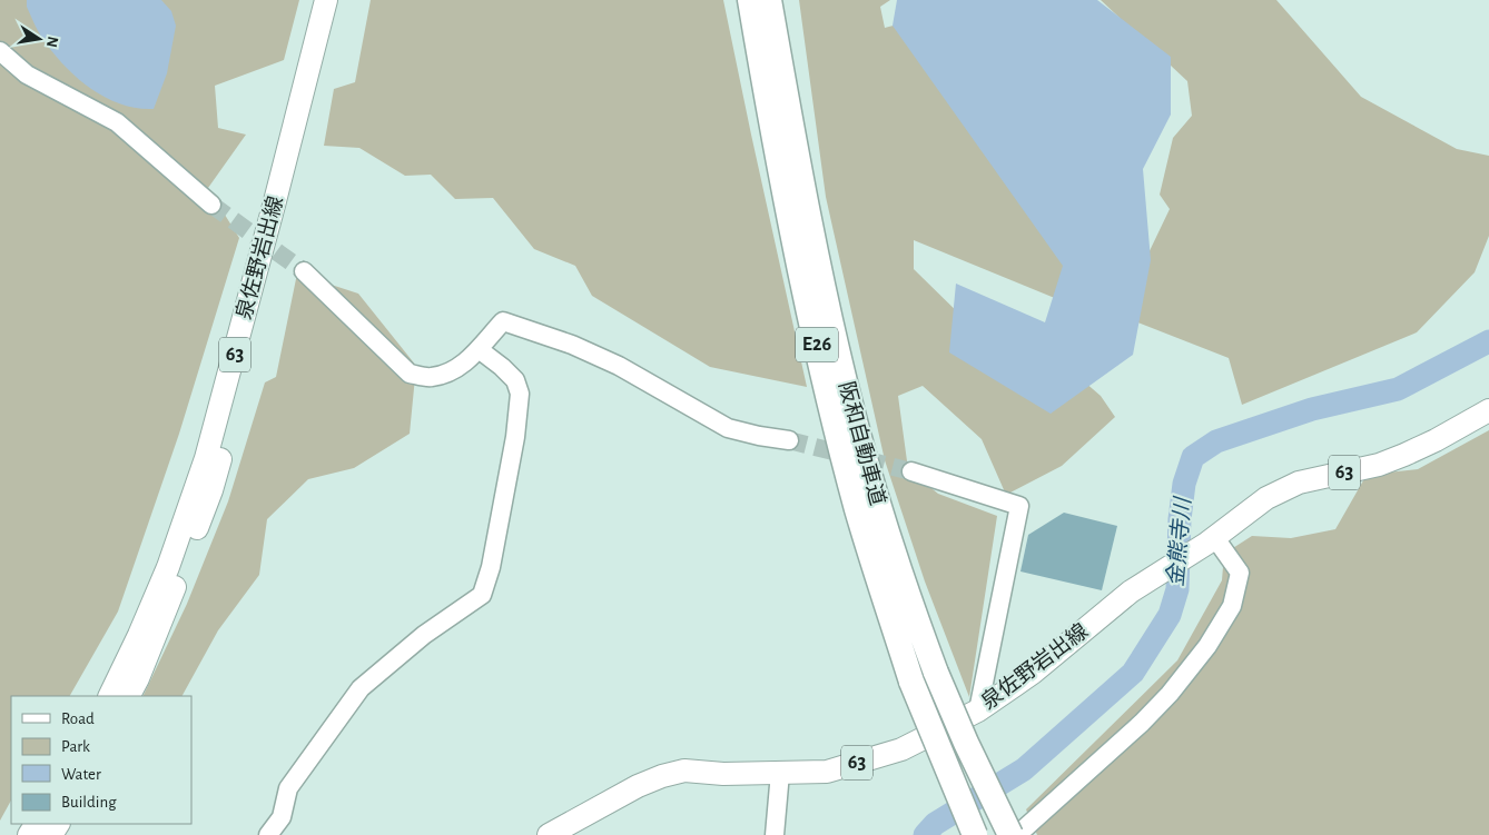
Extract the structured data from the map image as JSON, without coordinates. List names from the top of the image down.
{
  "streets": {
    "highway": ["E26", "阪和自動車道"],
    "main road": ["泉佐野岩出線", "63"]
  },
  "water": ["金熊寺川"],
  "legend": [
    "Road",
    "Park",
    "Water",
    "Building"
  ],
  "north": "right"
}
